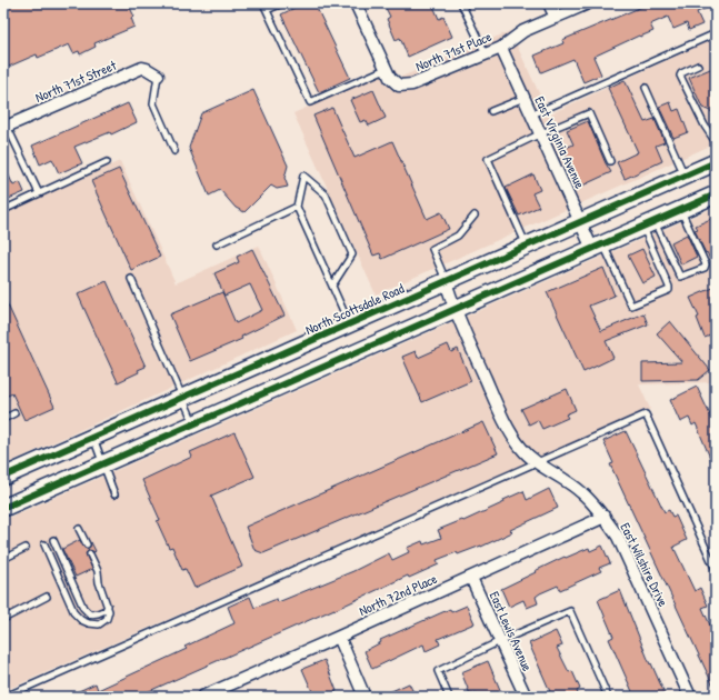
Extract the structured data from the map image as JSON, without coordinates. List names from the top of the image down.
{
  "streets": {
    "main road": ["North Scottsdale Road"],
    "street": [
      "North 71st Place",
      "North 71st Street",
      "East Virginia Avenue",
      "East Wilshire Drive",
      "North 72nd Place",
      "East Lewis Avenue"
    ]
  },
  "crossings": [
    ["North 71st Place", "East Virginia Avenue"],
    ["East Virginia Avenue", "North Scottsdale Road"],
    ["North Scottsdale Road", "East Wilshire Drive"],
    ["East Wilshire Drive", "North 72nd Place"],
    ["North 72nd Place", "East Lewis Avenue"]
  ]
}
